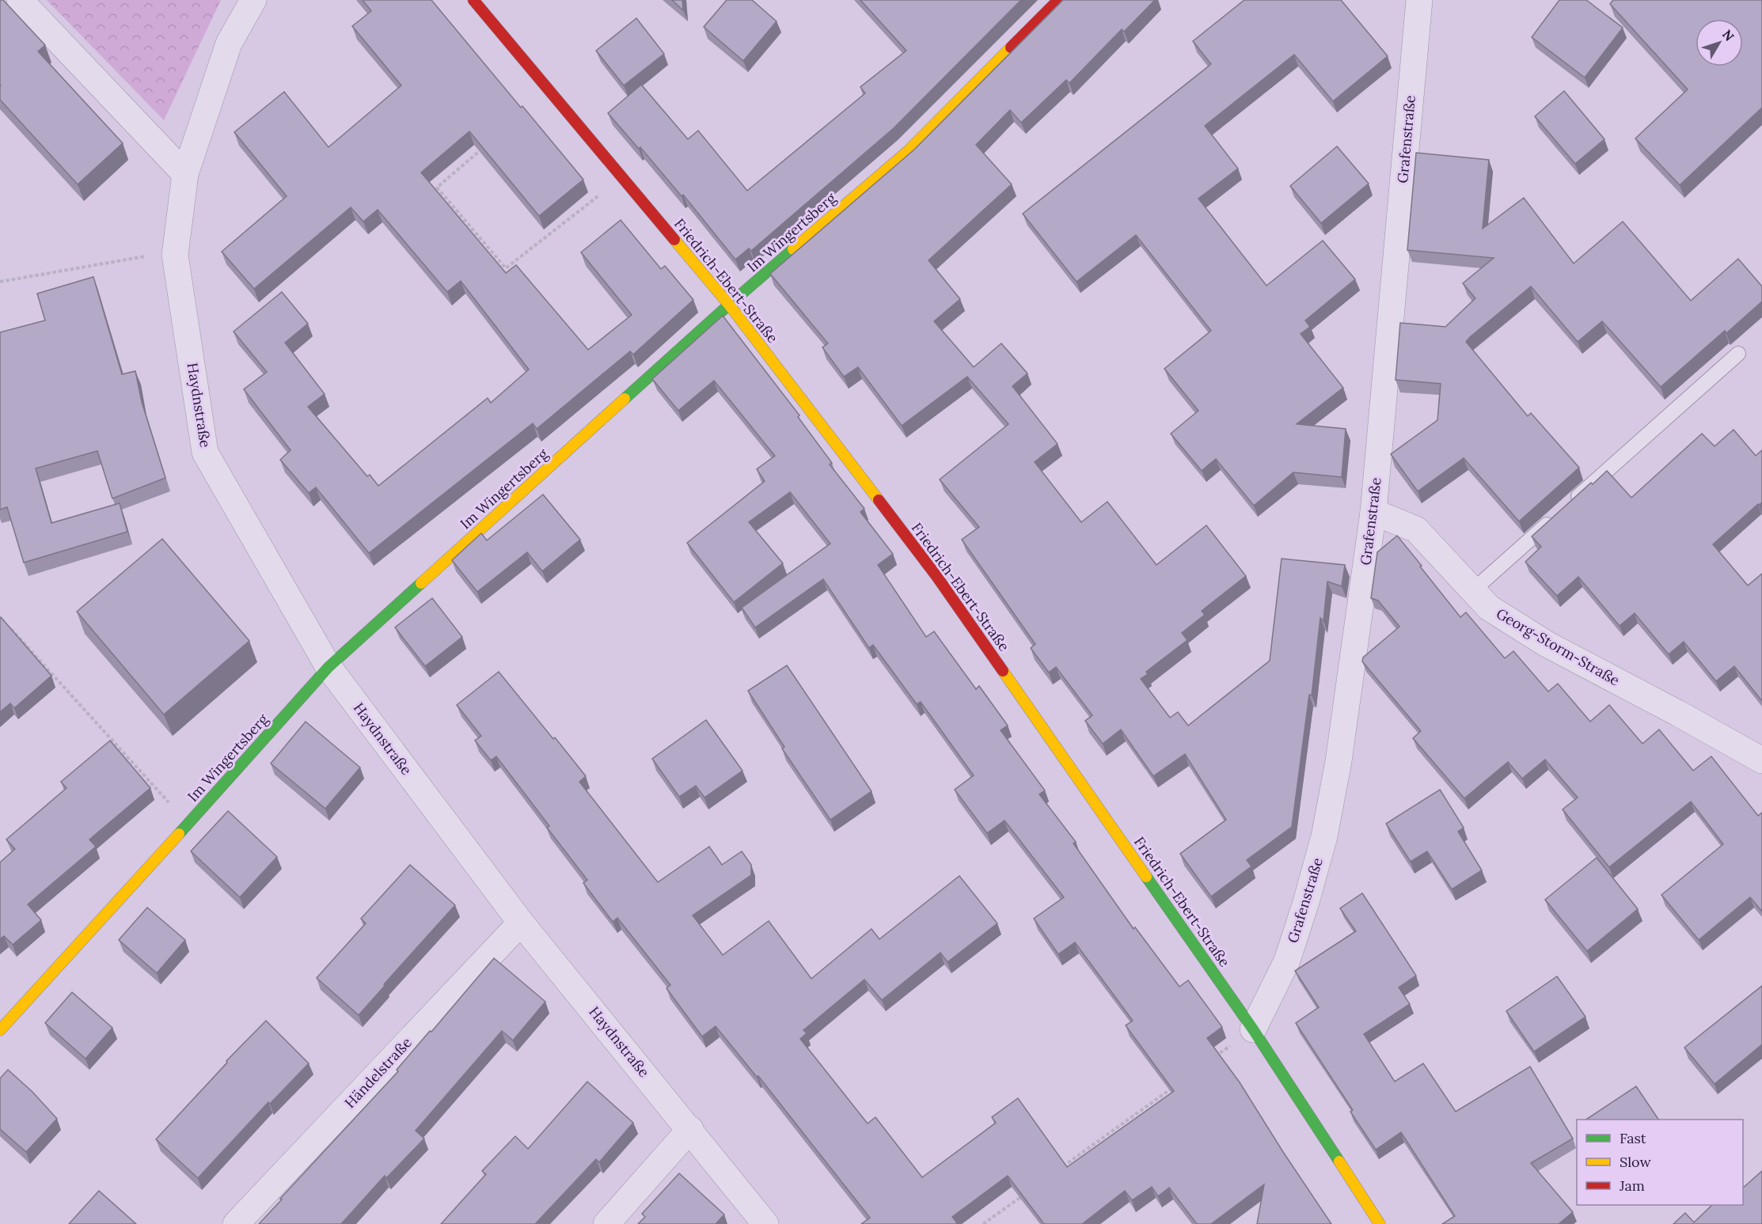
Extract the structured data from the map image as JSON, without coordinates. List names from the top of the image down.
{
  "streets": {
    "street": [
      "Grafenstraße",
      "Im Wingertsberg",
      "Friedrich-Ebert-Straße",
      "Haydnstraße",
      "Georg-Storm-Straße",
      "Händelstraße"
    ]
  },
  "crossings": [
    ["Grafenstraße", "Friedrich-Ebert-Straße"],
    ["Grafenstraße", "Georg-Storm-Straße"],
    ["Im Wingertsberg", "Friedrich-Ebert-Straße"],
    ["Im Wingertsberg", "Haydnstraße"],
    ["Haydnstraße", "Händelstraße"]
  ],
  "legend": ["Fast", "Slow", "Jam"],
  "north": "top right"
}
